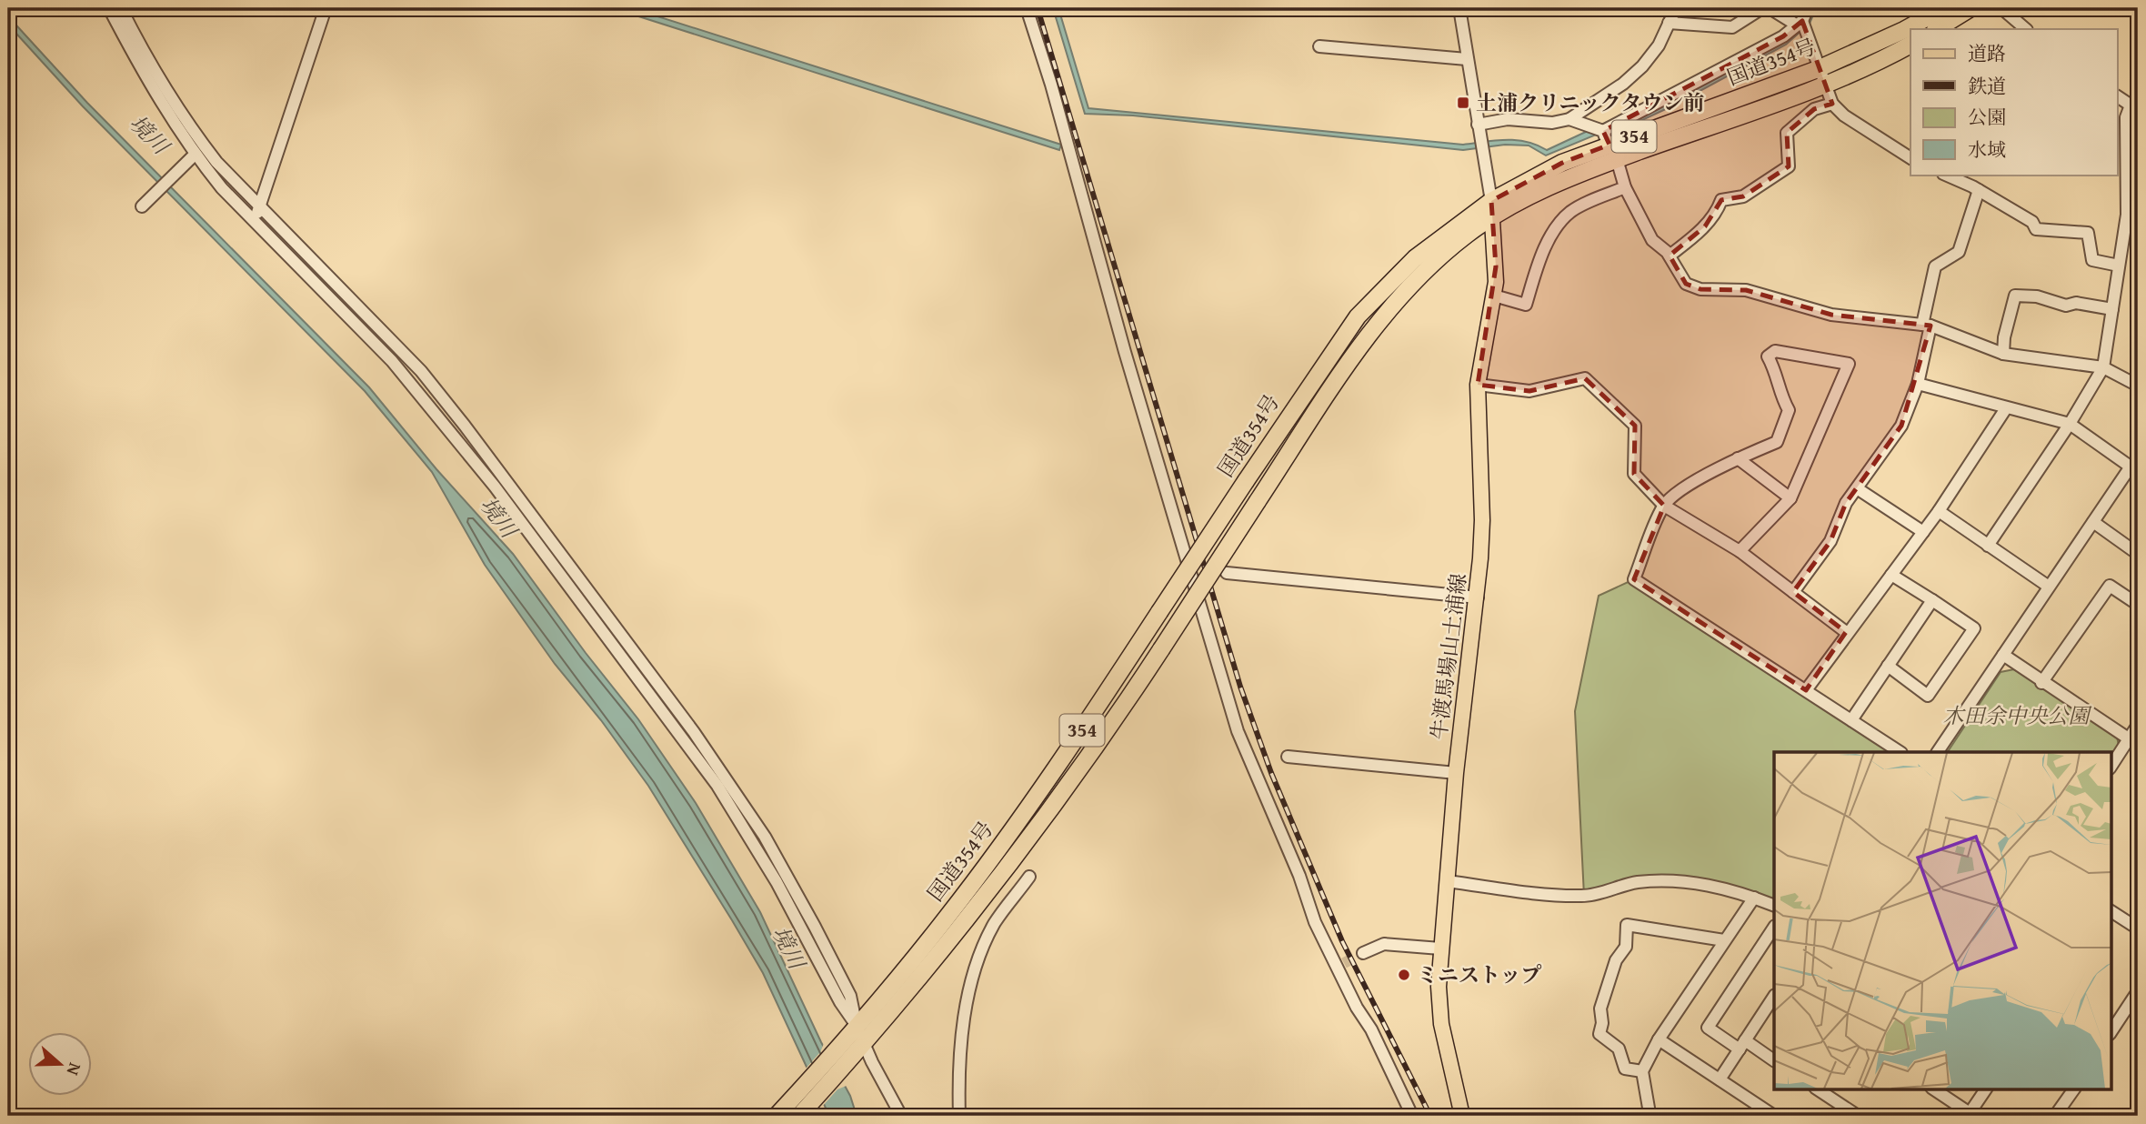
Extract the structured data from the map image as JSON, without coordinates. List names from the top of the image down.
{
  "streets": {
    "highway": ["国道354号", "354"],
    "main road": ["牛渡馬場山土浦線"]
  },
  "crossings": [
    ["国道354号", "牛渡馬場山土浦線"]
  ],
  "water": ["境川"],
  "parks": ["木田余中央公園"],
  "places": {
    "transit": ["土浦クリニックタウン前"],
    "other": ["ミニストップ"]
  },
  "legend": [
    "道路",
    "鉄道",
    "公園",
    "水域"
  ],
  "north": "right"
}
